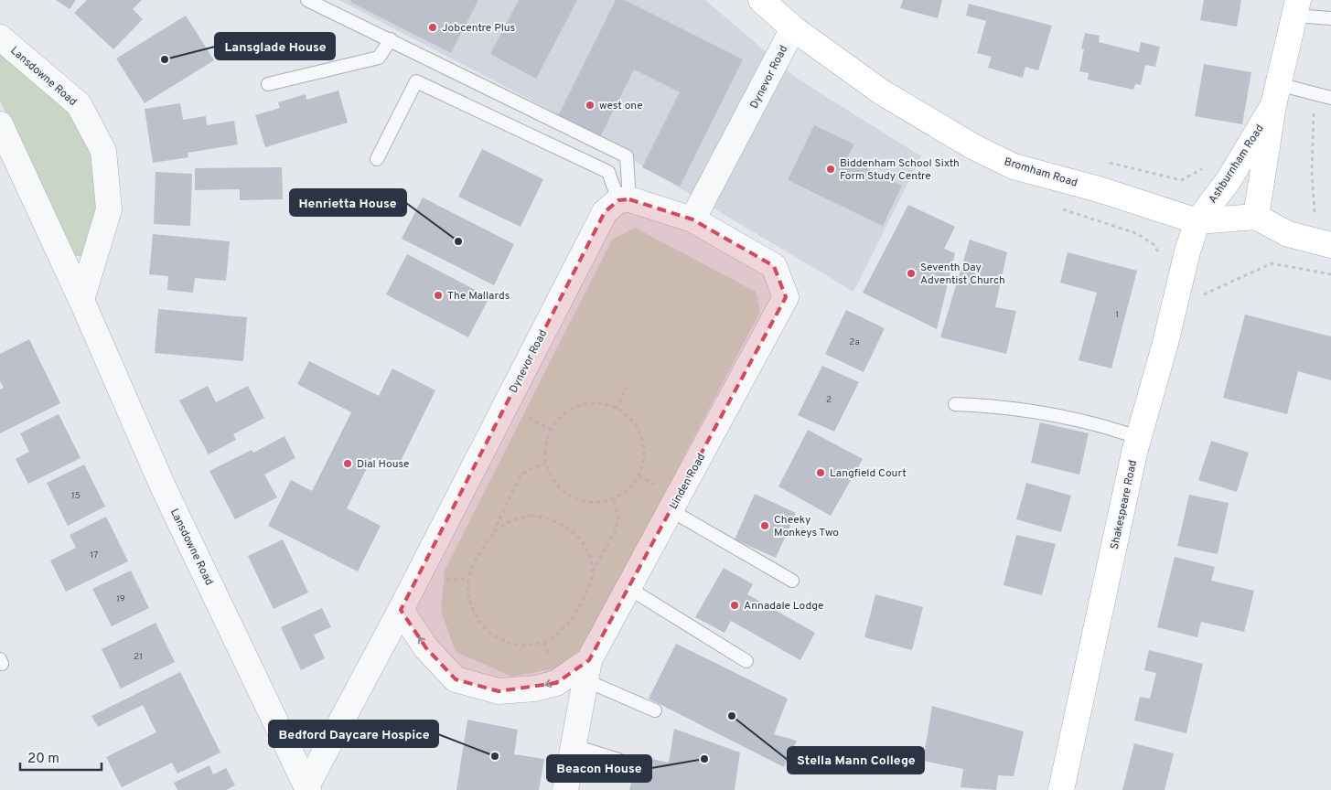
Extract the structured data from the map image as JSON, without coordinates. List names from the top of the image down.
{
  "streets": {
    "main road": ["Ashburnham Road", "Bromham Road", "Shakespeare Road"],
    "street": ["Lansdowne Road", "Dynevor Road", "Linden Road"]
  },
  "crossings": [
    ["Lansdowne Road", "Dynevor Road"],
    ["Dynevor Road", "Bromham Road"],
    ["Dynevor Road", "Linden Road"],
    ["Ashburnham Road", "Bromham Road"],
    ["Ashburnham Road", "Shakespeare Road"],
    ["Bromham Road", "Shakespeare Road"]
  ],
  "places": [
    "Jobcentre Plus",
    "Lansglade House",
    "west one",
    "Biddenham School Sixth Form Study Centre",
    "Henrietta House",
    "Seventh Day Adventist Church",
    "The Mallards",
    "Dial House",
    "Langfield Court",
    "Cheeky Monkeys Two",
    "Annadale Lodge",
    "Stella Mann College",
    "Bedford Daycare Hospice",
    "Beacon House"
  ],
  "house_numbers": [
    "1",
    "2a",
    "2",
    "15",
    "17",
    "19",
    "21"
  ],
  "scale_bar": "20 m"
}
